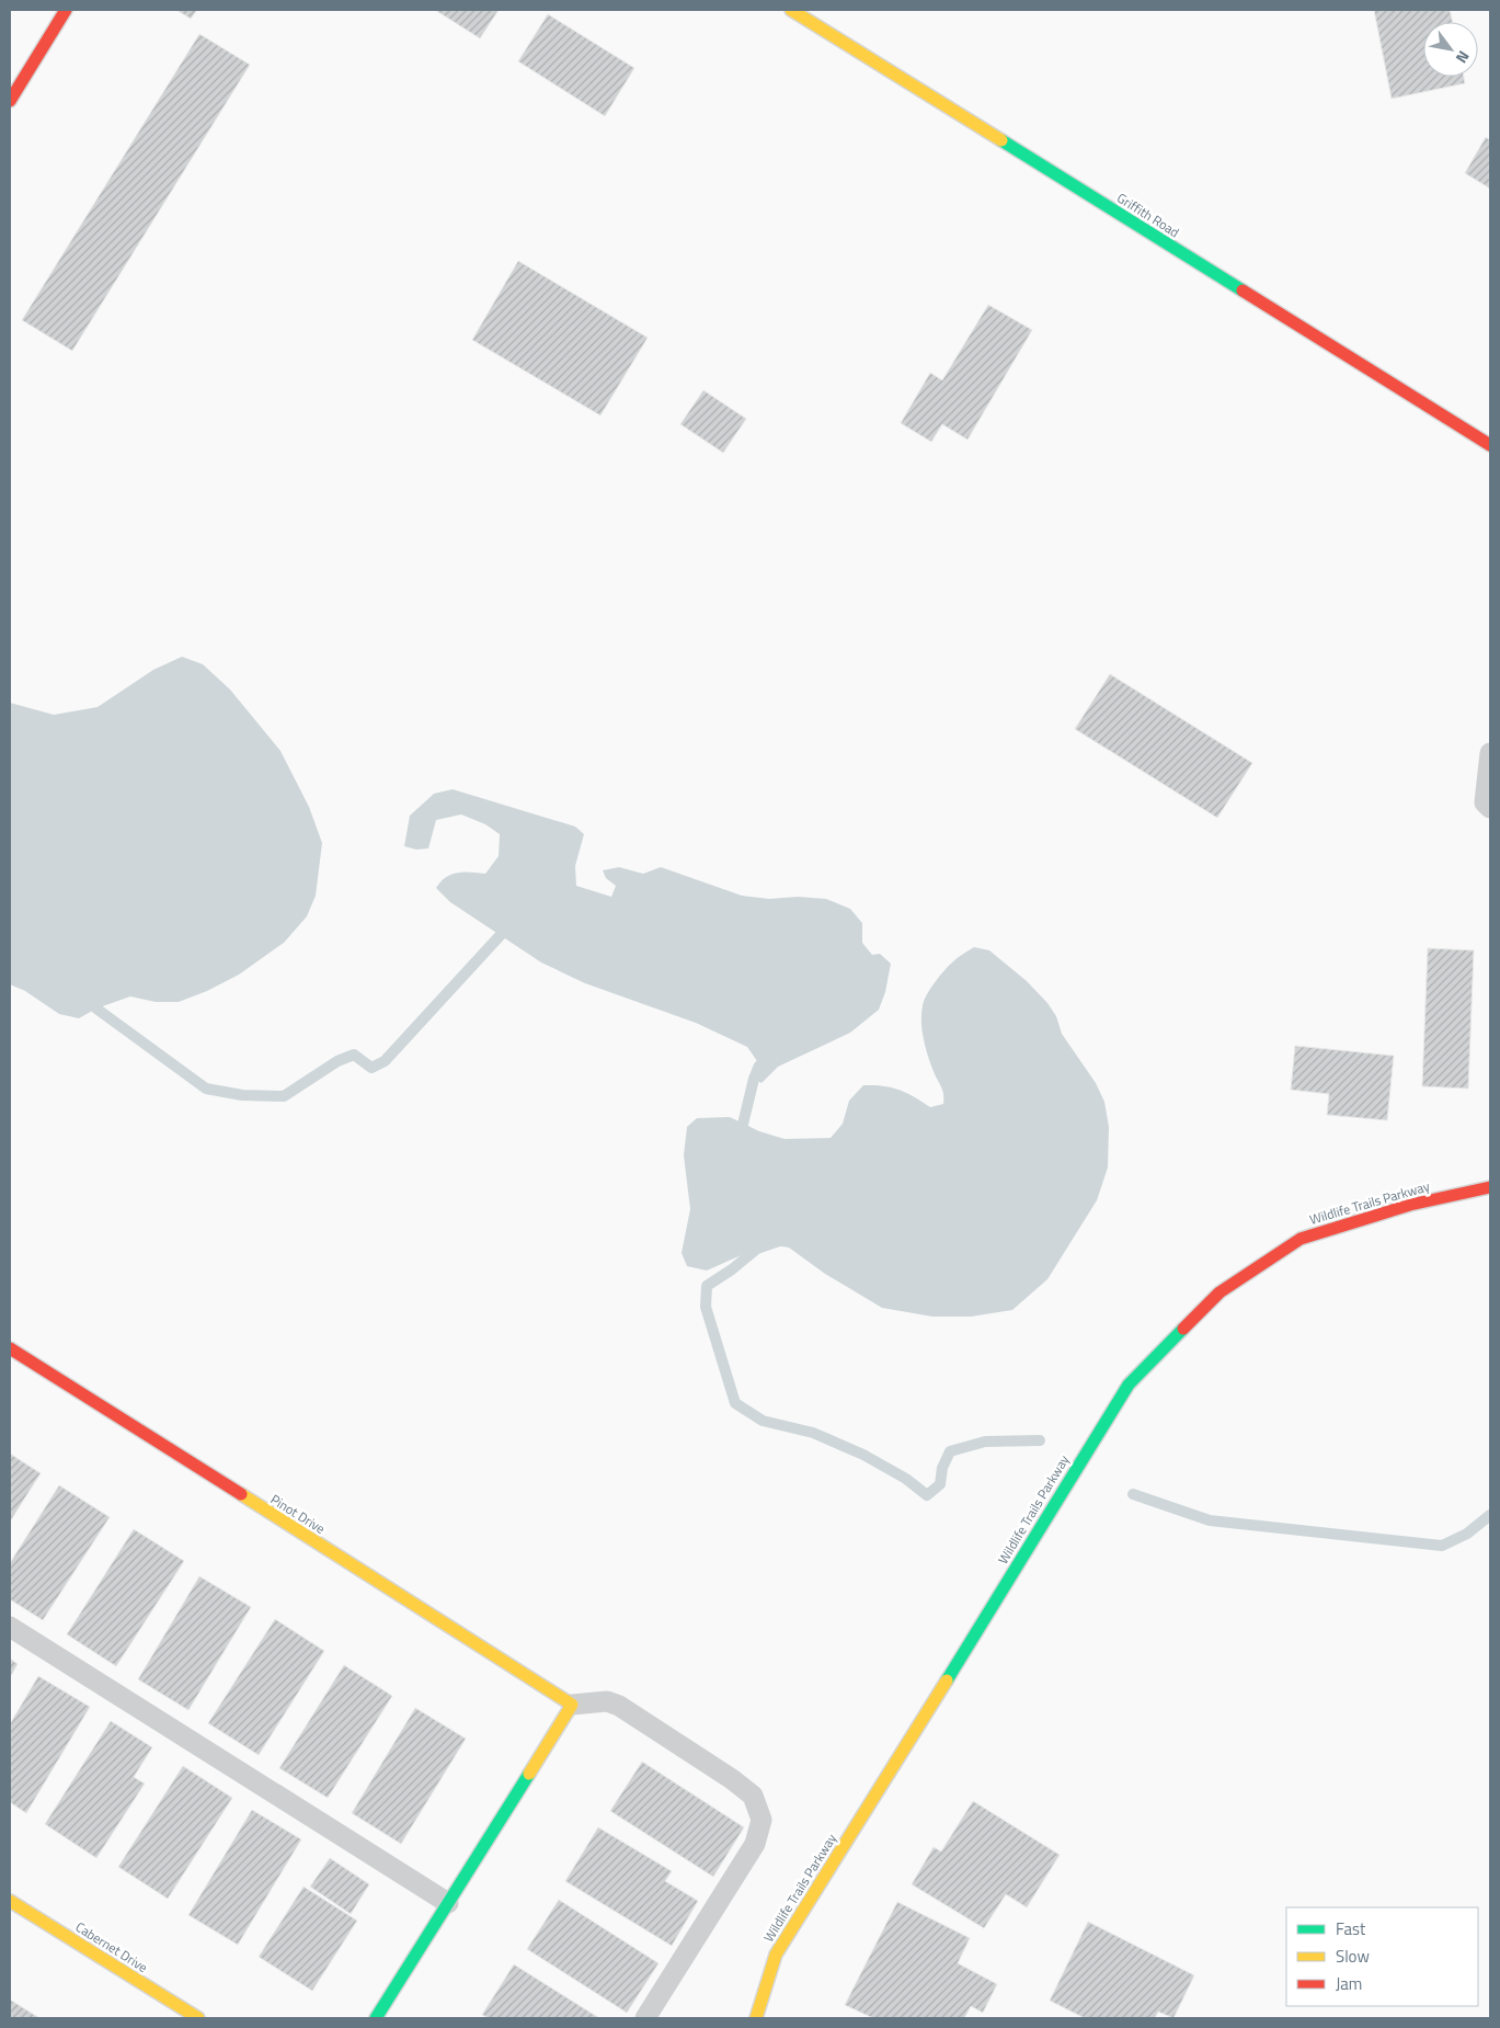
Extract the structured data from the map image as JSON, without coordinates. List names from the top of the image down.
{
  "streets": {
    "street": [
      "Griffith Road",
      "Wildlife Trails Parkway",
      "Pinot Drive",
      "Cabernet Drive"
    ]
  },
  "legend": ["Fast", "Slow", "Jam"],
  "north": "bottom right"
}
